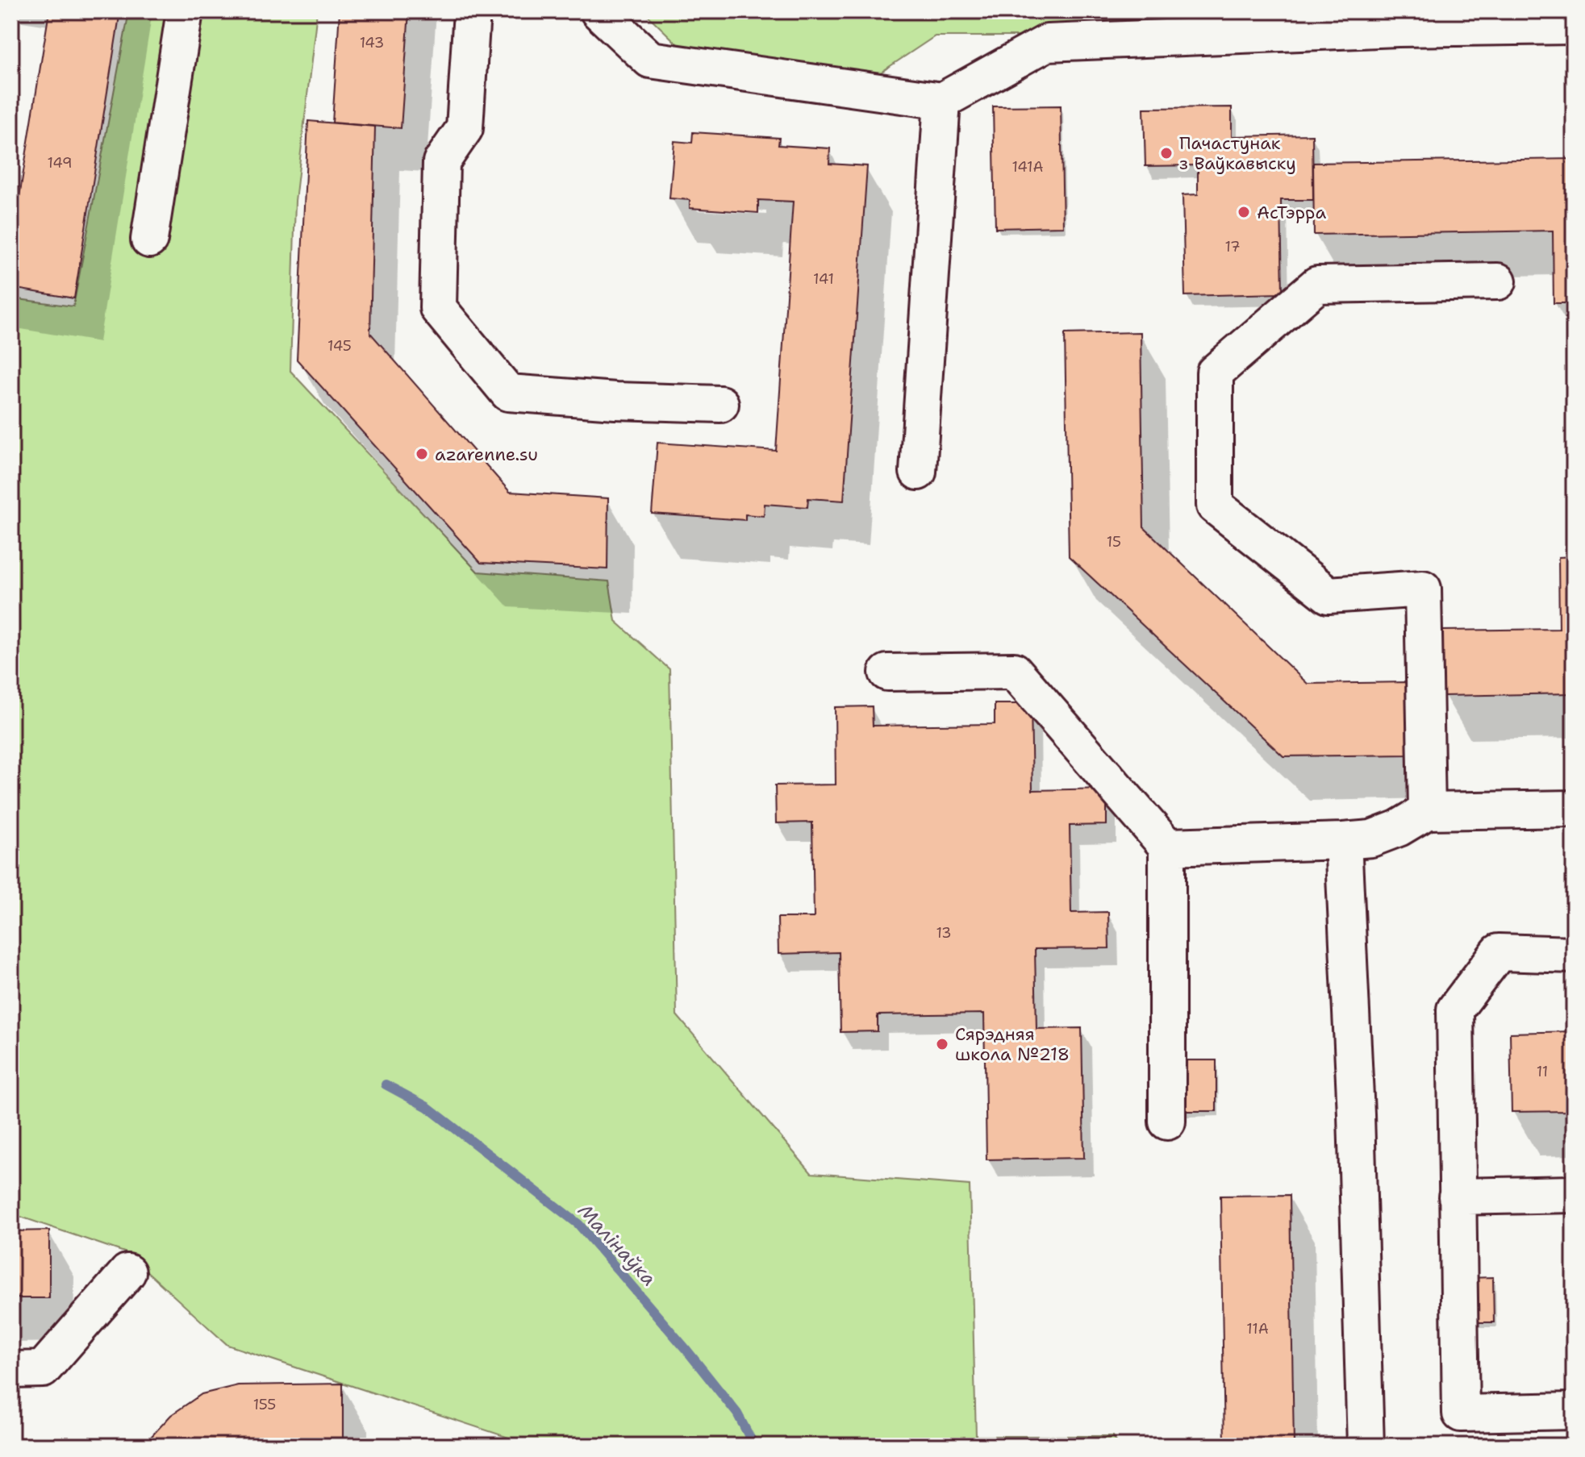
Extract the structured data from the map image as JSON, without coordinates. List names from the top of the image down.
{
  "water": ["Малінаўка"],
  "places": [
    "Пачастунак з Ваўкавыску",
    "АсТэрра",
    "azarenne.su",
    "Сярэдняя школа №218"
  ],
  "house_numbers": [
    "143",
    "149",
    "141А",
    "17",
    "141",
    "145",
    "15",
    "13",
    "11",
    "11А",
    "155"
  ]
}
